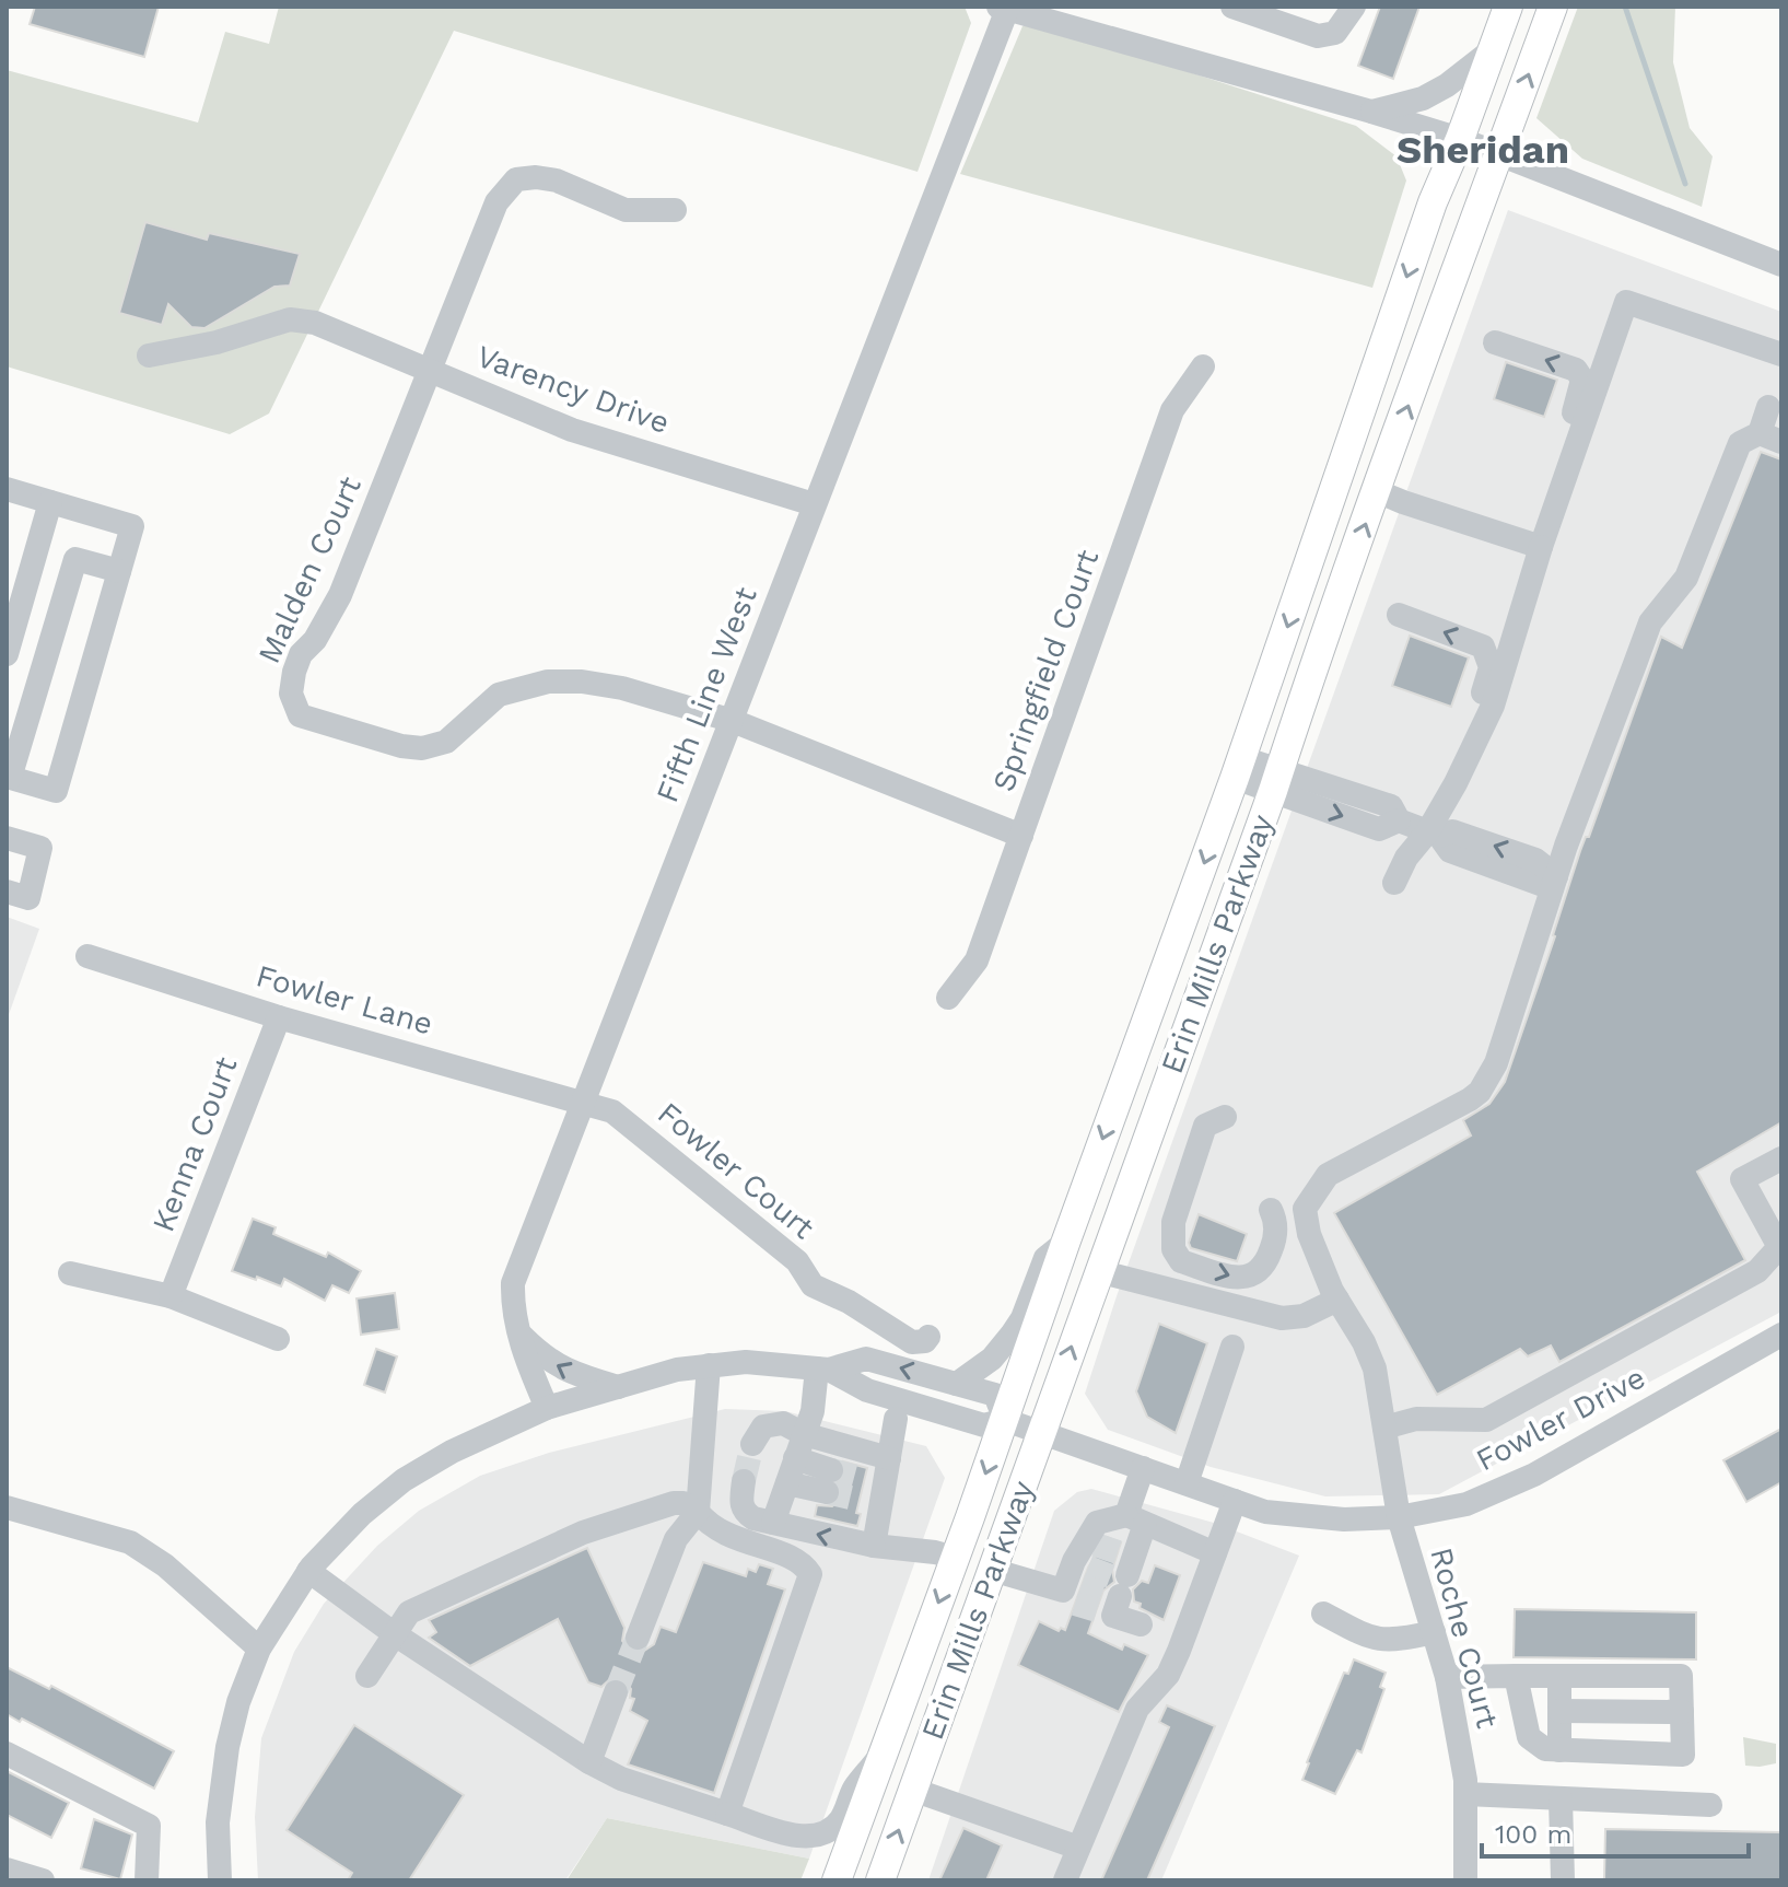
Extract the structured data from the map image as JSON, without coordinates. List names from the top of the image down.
{
  "streets": {
    "main road": ["Erin Mills Parkway"],
    "street": [
      "Varency Drive",
      "Malden Court",
      "Springfield Court",
      "Fifth Line West",
      "Fowler Lane",
      "Kenna Court",
      "Fowler Court",
      "Fowler Drive",
      "Roche Court"
    ]
  },
  "crossings": [
    ["Varency Drive", "Malden Court"],
    ["Varency Drive", "Fifth Line West"],
    ["Malden Court", "Fifth Line West"],
    ["Fifth Line West", "Fowler Lane"],
    ["Fifth Line West", "Fowler Court"],
    ["Erin Mills Parkway", "Fowler Drive"],
    ["Fowler Lane", "Kenna Court"],
    ["Fowler Lane", "Fowler Court"],
    ["Fowler Drive", "Roche Court"]
  ],
  "districts": ["Sheridan"],
  "scale_bar": "100 m"
}
